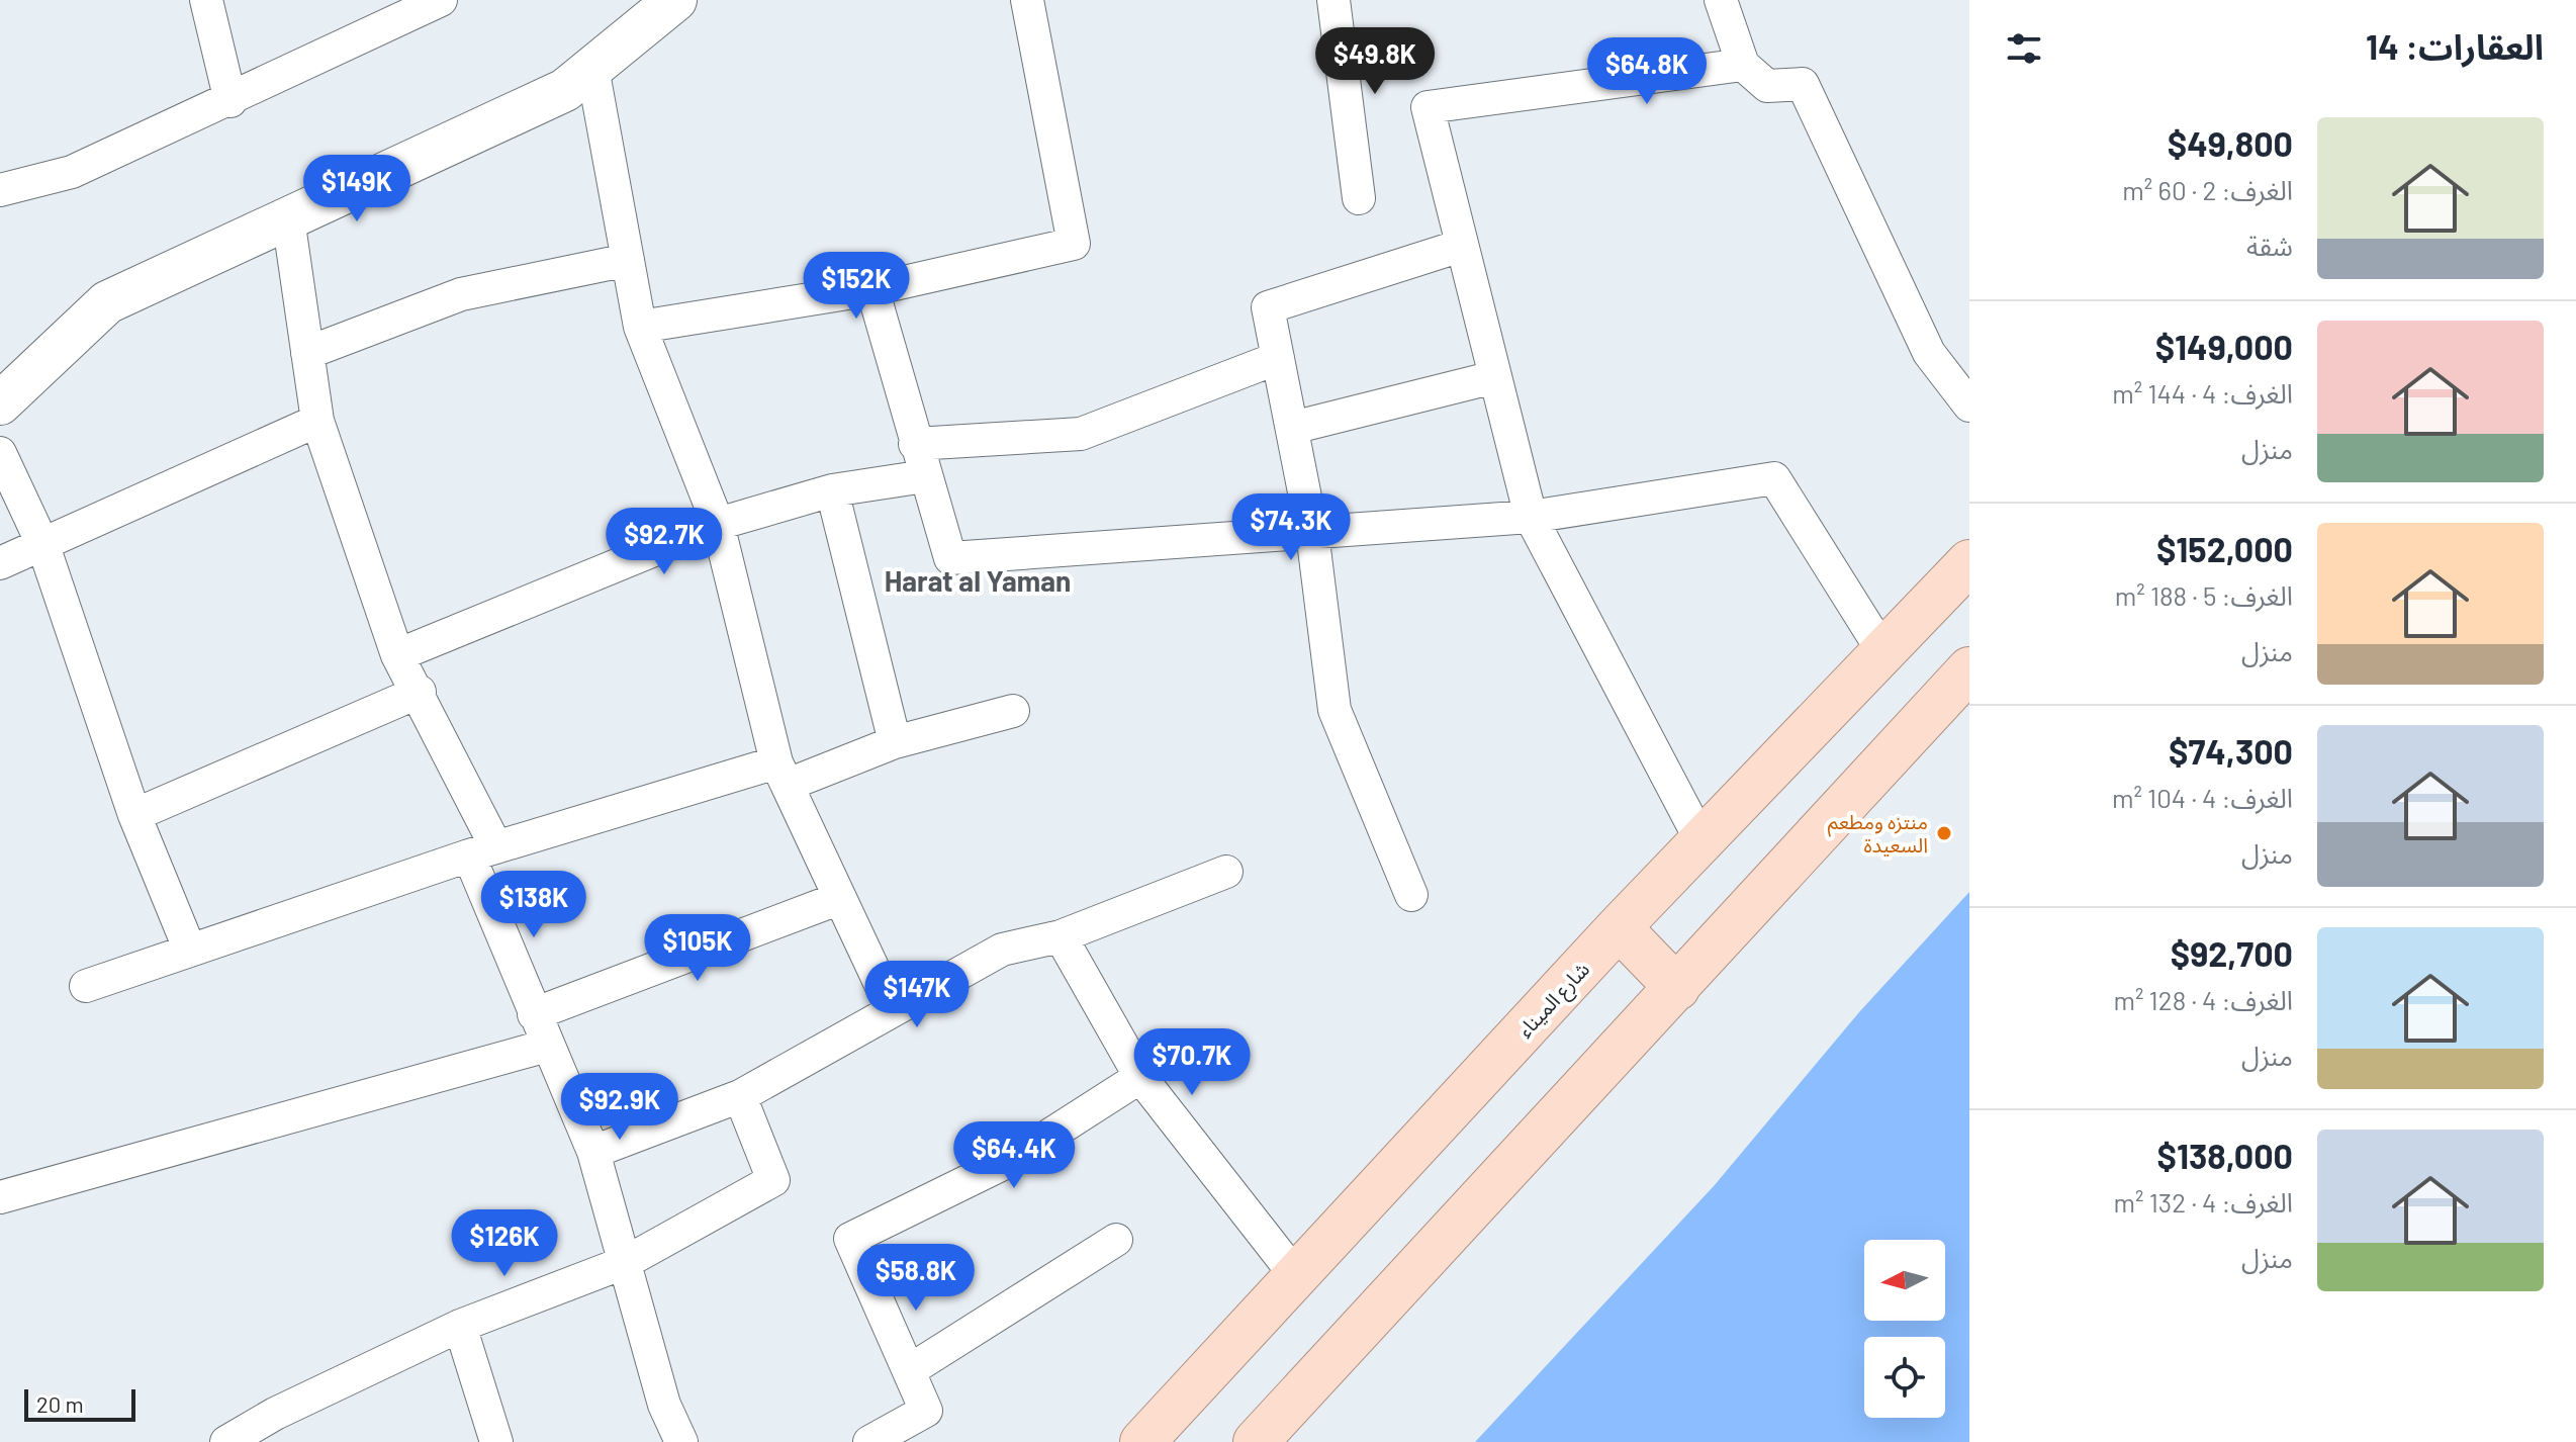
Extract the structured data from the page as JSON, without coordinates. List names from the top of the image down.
{
  "streets": {
    "main road": ["شارع الميناء"]
  },
  "districts": ["Harat al Yaman"],
  "places": ["منتزه ومطعم السعيدة"],
  "scale_bar": "20 m",
  "north": "left",
  "page": {
    "heading": "العقارات: 14",
    "price": [
      "$49.8K",
      "$64.8K",
      "$149K",
      "$152K",
      "$74.3K",
      "$92.7K",
      "$138K",
      "$105K",
      "$147K",
      "$70.7K",
      "$92.9K",
      "$64.4K",
      "$126K",
      "$58.8K"
    ],
    "list": [
      {
        "name": "$49,800",
        "note": "الغرف: 2 · 60 m² · شقة"
      },
      {
        "name": "$149,000",
        "note": "الغرف: 4 · 144 m² · منزل"
      },
      {
        "name": "$152,000",
        "note": "الغرف: 5 · 188 m² · منزل"
      },
      {
        "name": "$74,300",
        "note": "الغرف: 4 · 104 m² · منزل"
      },
      {
        "name": "$92,700",
        "note": "الغرف: 4 · 128 m² · منزل"
      },
      {
        "name": "$138,000",
        "note": "الغرف: 4 · 132 m² · منزل"
      }
    ],
    "scale": "20 m"
  }
}
